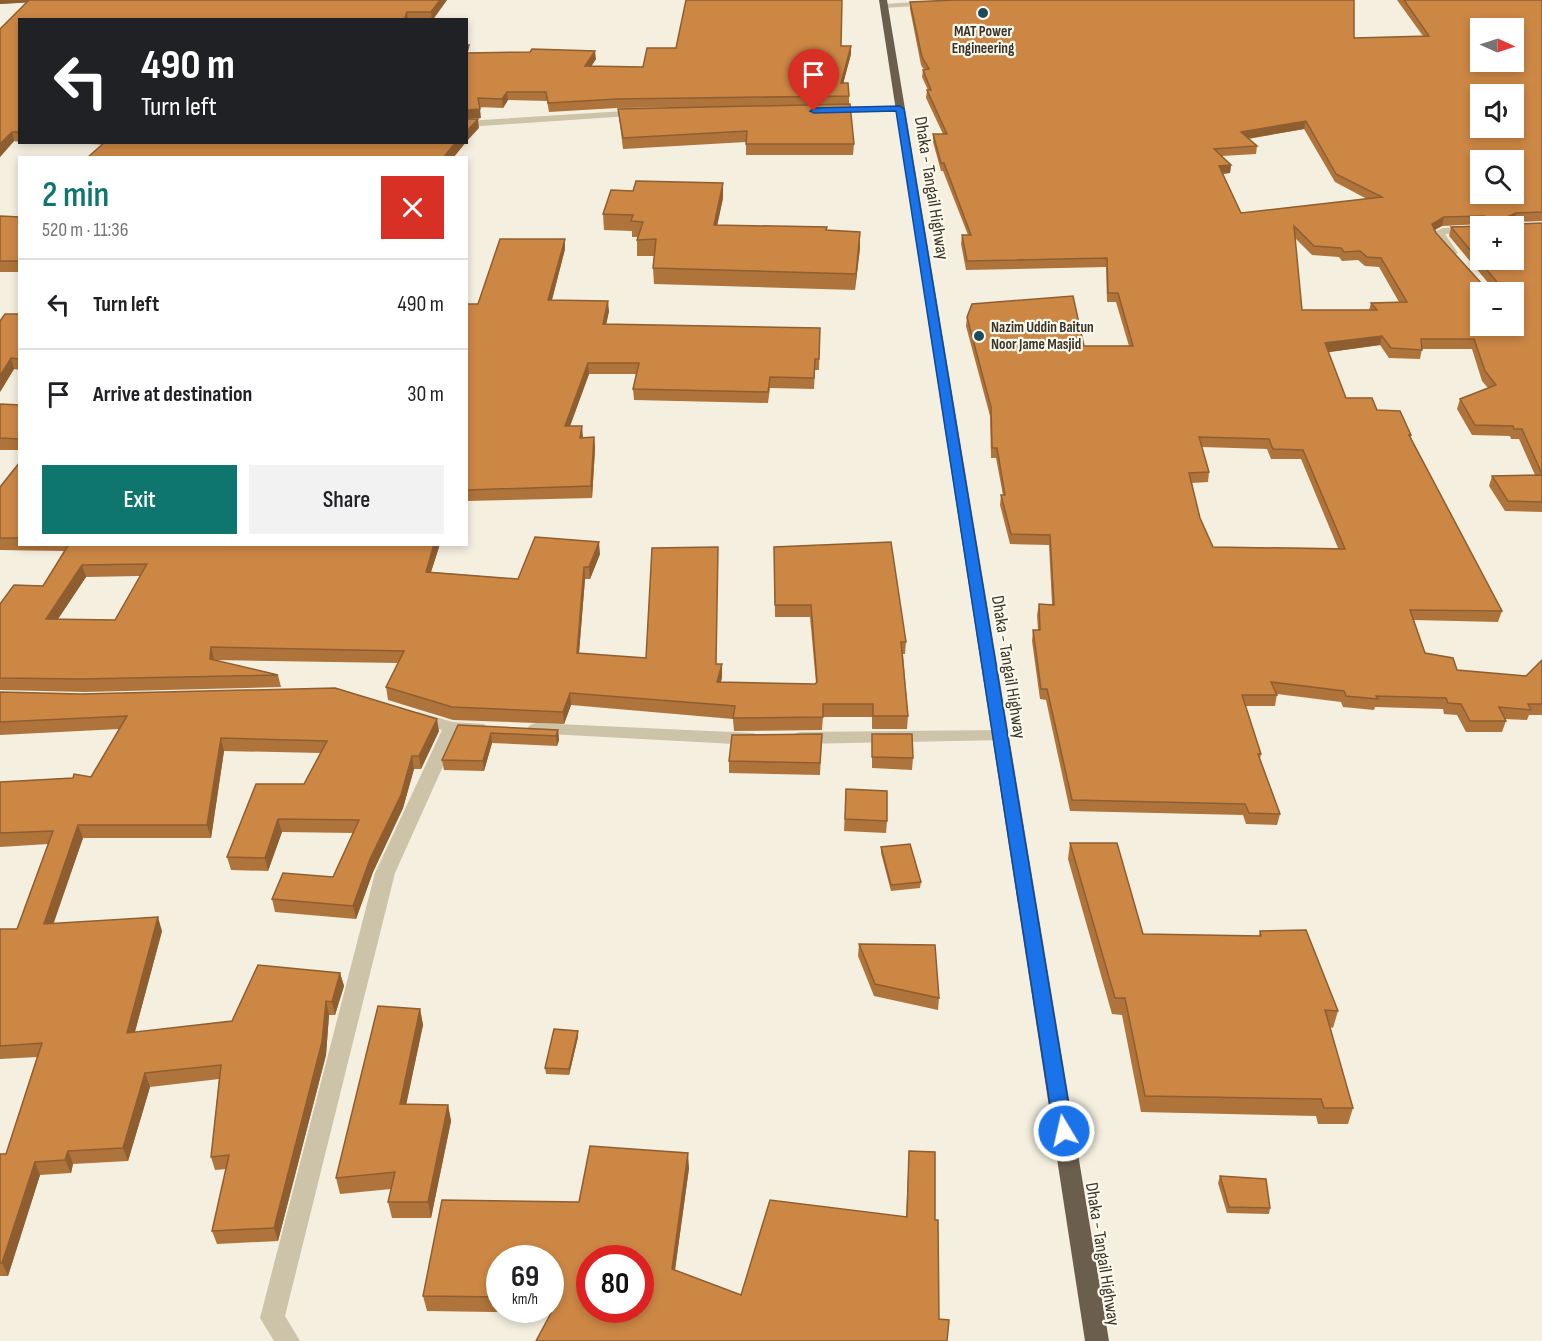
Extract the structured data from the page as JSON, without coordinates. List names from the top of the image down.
{
  "streets": {
    "highway": ["Dhaka - Tangail Highway"]
  },
  "places": ["MAT Power Engineering", "Nazim Uddin Baitun Noor Jame Masjid"],
  "north": "right",
  "page": {
    "map_buttons": ["+", "−"],
    "turn": ["490 m", "Turn left"],
    "heading": ["2 min", "520 m · 11:36"],
    "list": [
      {
        "name": "Turn left",
        "value": "490 m"
      },
      {
        "name": "Arrive at destination",
        "value": "30 m"
      }
    ],
    "buttons": ["Exit", "Share"],
    "speed": "69 km/h",
    "limit": "80"
  }
}
